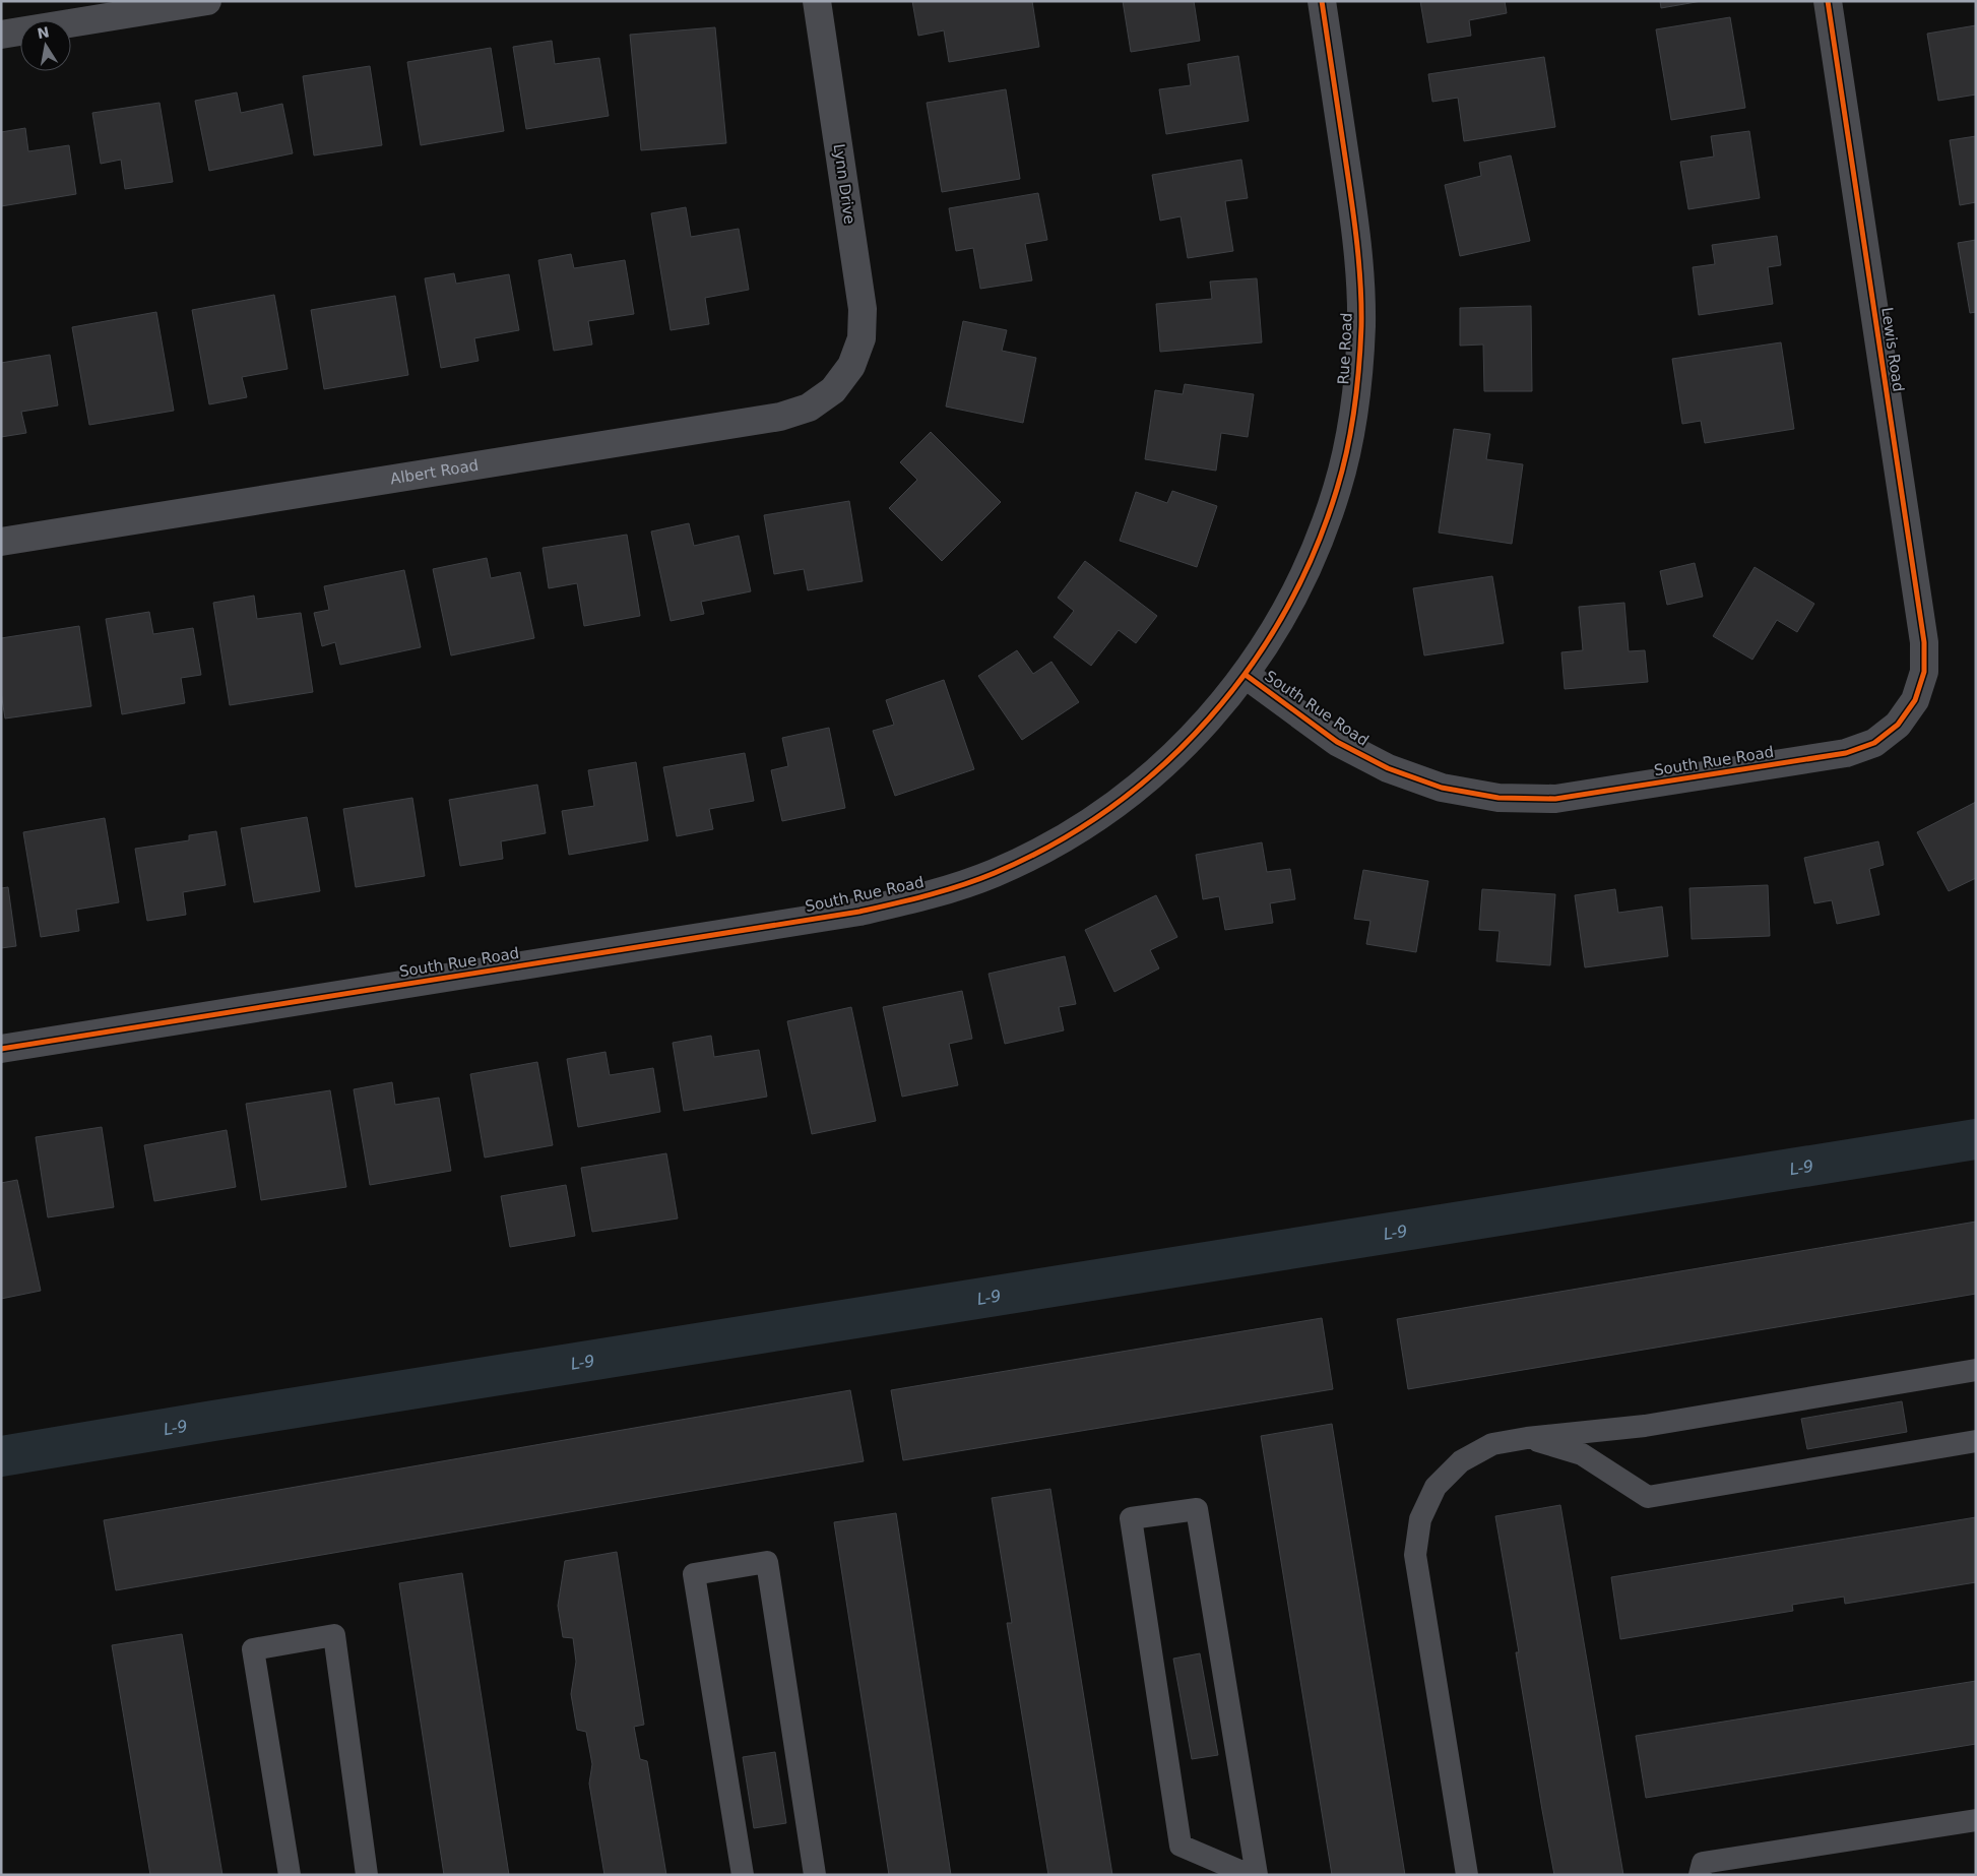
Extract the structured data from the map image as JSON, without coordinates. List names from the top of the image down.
{
  "streets": {
    "street": [
      "Lynn Drive",
      "Rue Road",
      "Lewis Road",
      "Albert Road",
      "South Rue Road"
    ]
  },
  "crossings": [
    ["Lynn Drive", "Albert Road"],
    ["Rue Road", "South Rue Road"],
    ["Lewis Road", "South Rue Road"]
  ],
  "water": ["L-9"],
  "north": "top"
}
